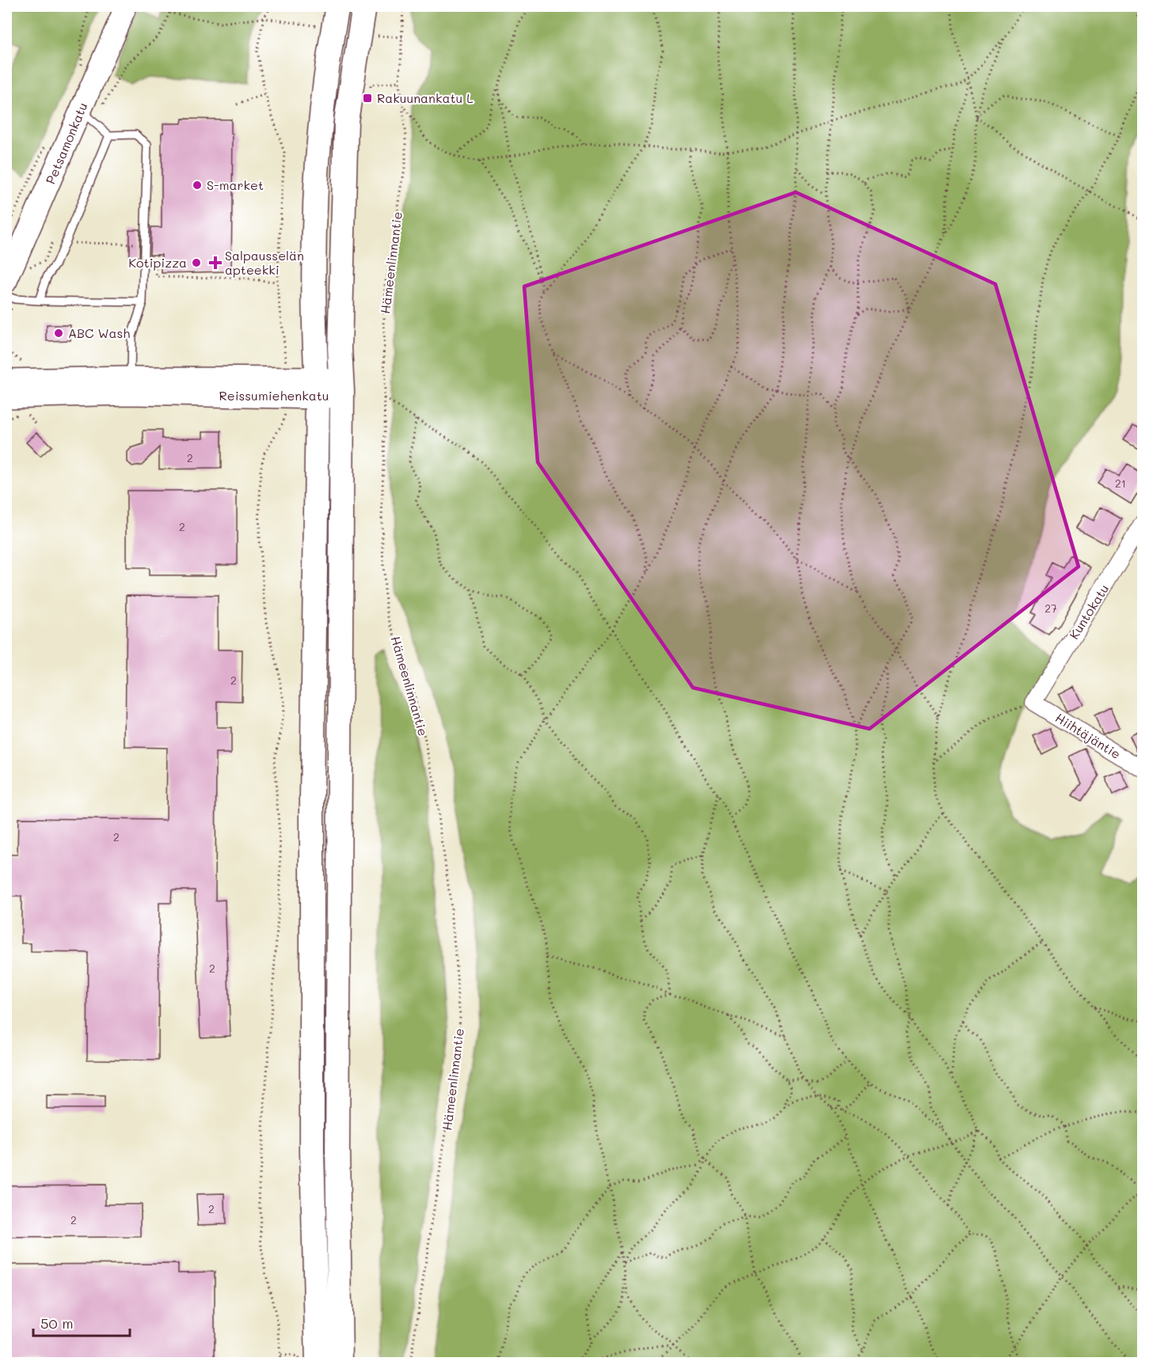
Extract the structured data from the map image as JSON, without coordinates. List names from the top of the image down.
{
  "streets": {
    "street": [
      "Petsamonkatu",
      "Reissumiehenkatu",
      "Kuntokatu",
      "Hiihtäjäntie"
    ],
    "path": ["Hämeenlinnantie"]
  },
  "crossings": [
    ["Kuntokatu", "Hiihtäjäntie"]
  ],
  "places": {
    "transit": ["Rakuunankatu L"],
    "other": ["S-market", "Kotipizza", "ABC Wash"],
    "health": ["Salpausselän apteekki"]
  },
  "house_numbers": [
    "2",
    "21",
    "2",
    "27",
    "2",
    "2",
    "2",
    "2",
    "2"
  ],
  "scale_bar": "50 m"
}
